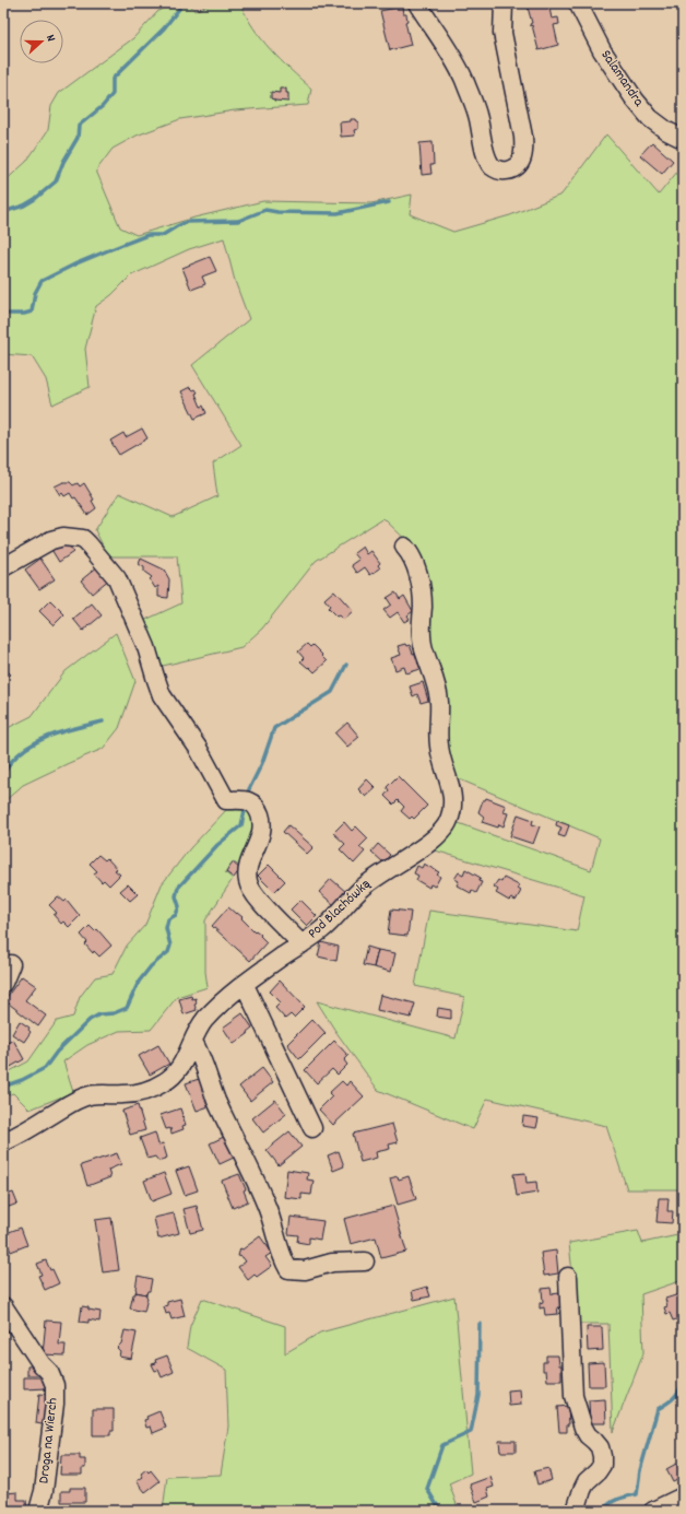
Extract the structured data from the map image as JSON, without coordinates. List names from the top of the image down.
{
  "streets": {
    "street": ["Salamandra", "Pod Blachówką", "Droga na Wierch"]
  },
  "north": "right"
}
